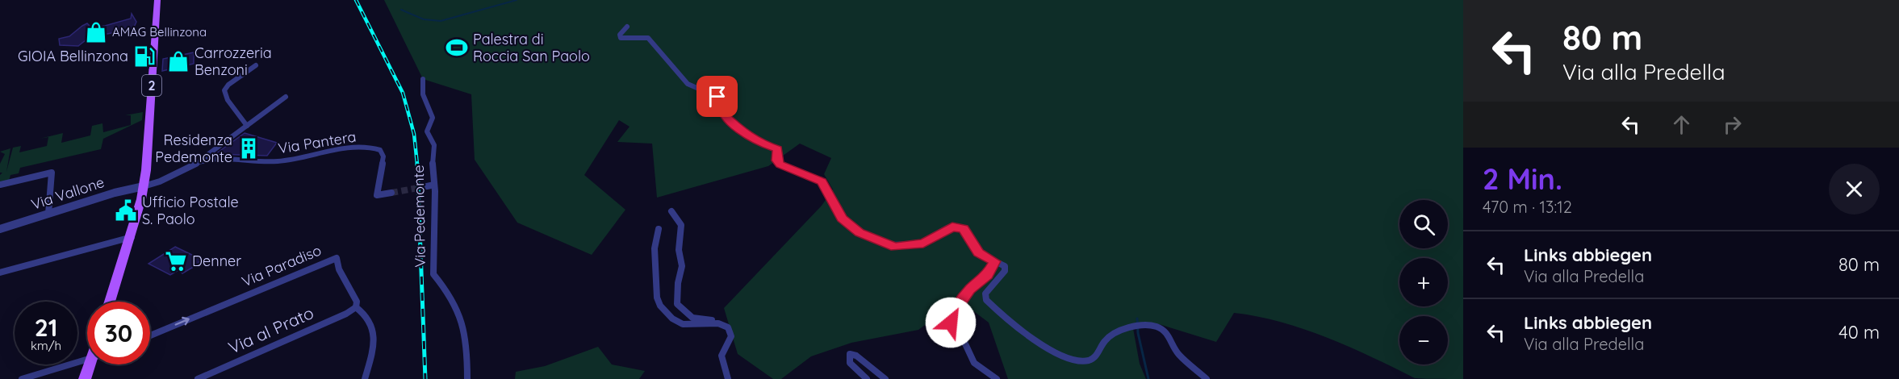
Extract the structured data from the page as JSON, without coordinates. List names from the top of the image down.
{
  "streets": {
    "main road": ["2"],
    "street": [
      "Via Pantera",
      "Via Vallone",
      "Via Pedemonte",
      "Via Paradiso",
      "Via al Prato"
    ]
  },
  "crossings": [
    ["2", "Via Pantera"],
    ["2", "Via Vallone"],
    ["Via Pantera", "Via Vallone"],
    ["Via Paradiso", "Via al Prato"]
  ],
  "one_way": ["Via Paradiso"],
  "places": {
    "shop": ["AMAG Bellinzona", "Carrozzeria Benzoni"],
    "sports": ["Palestra di Roccia San Paolo"],
    "fuel station": ["GIOIA Bellinzona"],
    "building": ["Residenza Pedemonte"],
    "public building": ["Ufficio Postale S. Paolo"],
    "supermarket": ["Denner"]
  },
  "page": {
    "turn": ["80 m", "Via alla Predella"],
    "heading": ["2 Min.", "470 m · 13:12"],
    "map_buttons": ["+", "−"],
    "list": [
      {
        "name": "Links abbiegen",
        "note": "Via alla Predella",
        "value": "80 m"
      },
      {
        "name": "Links abbiegen",
        "note": "Via alla Predella",
        "value": "40 m"
      }
    ],
    "speed": "21 km/h",
    "limit": "30"
  }
}
